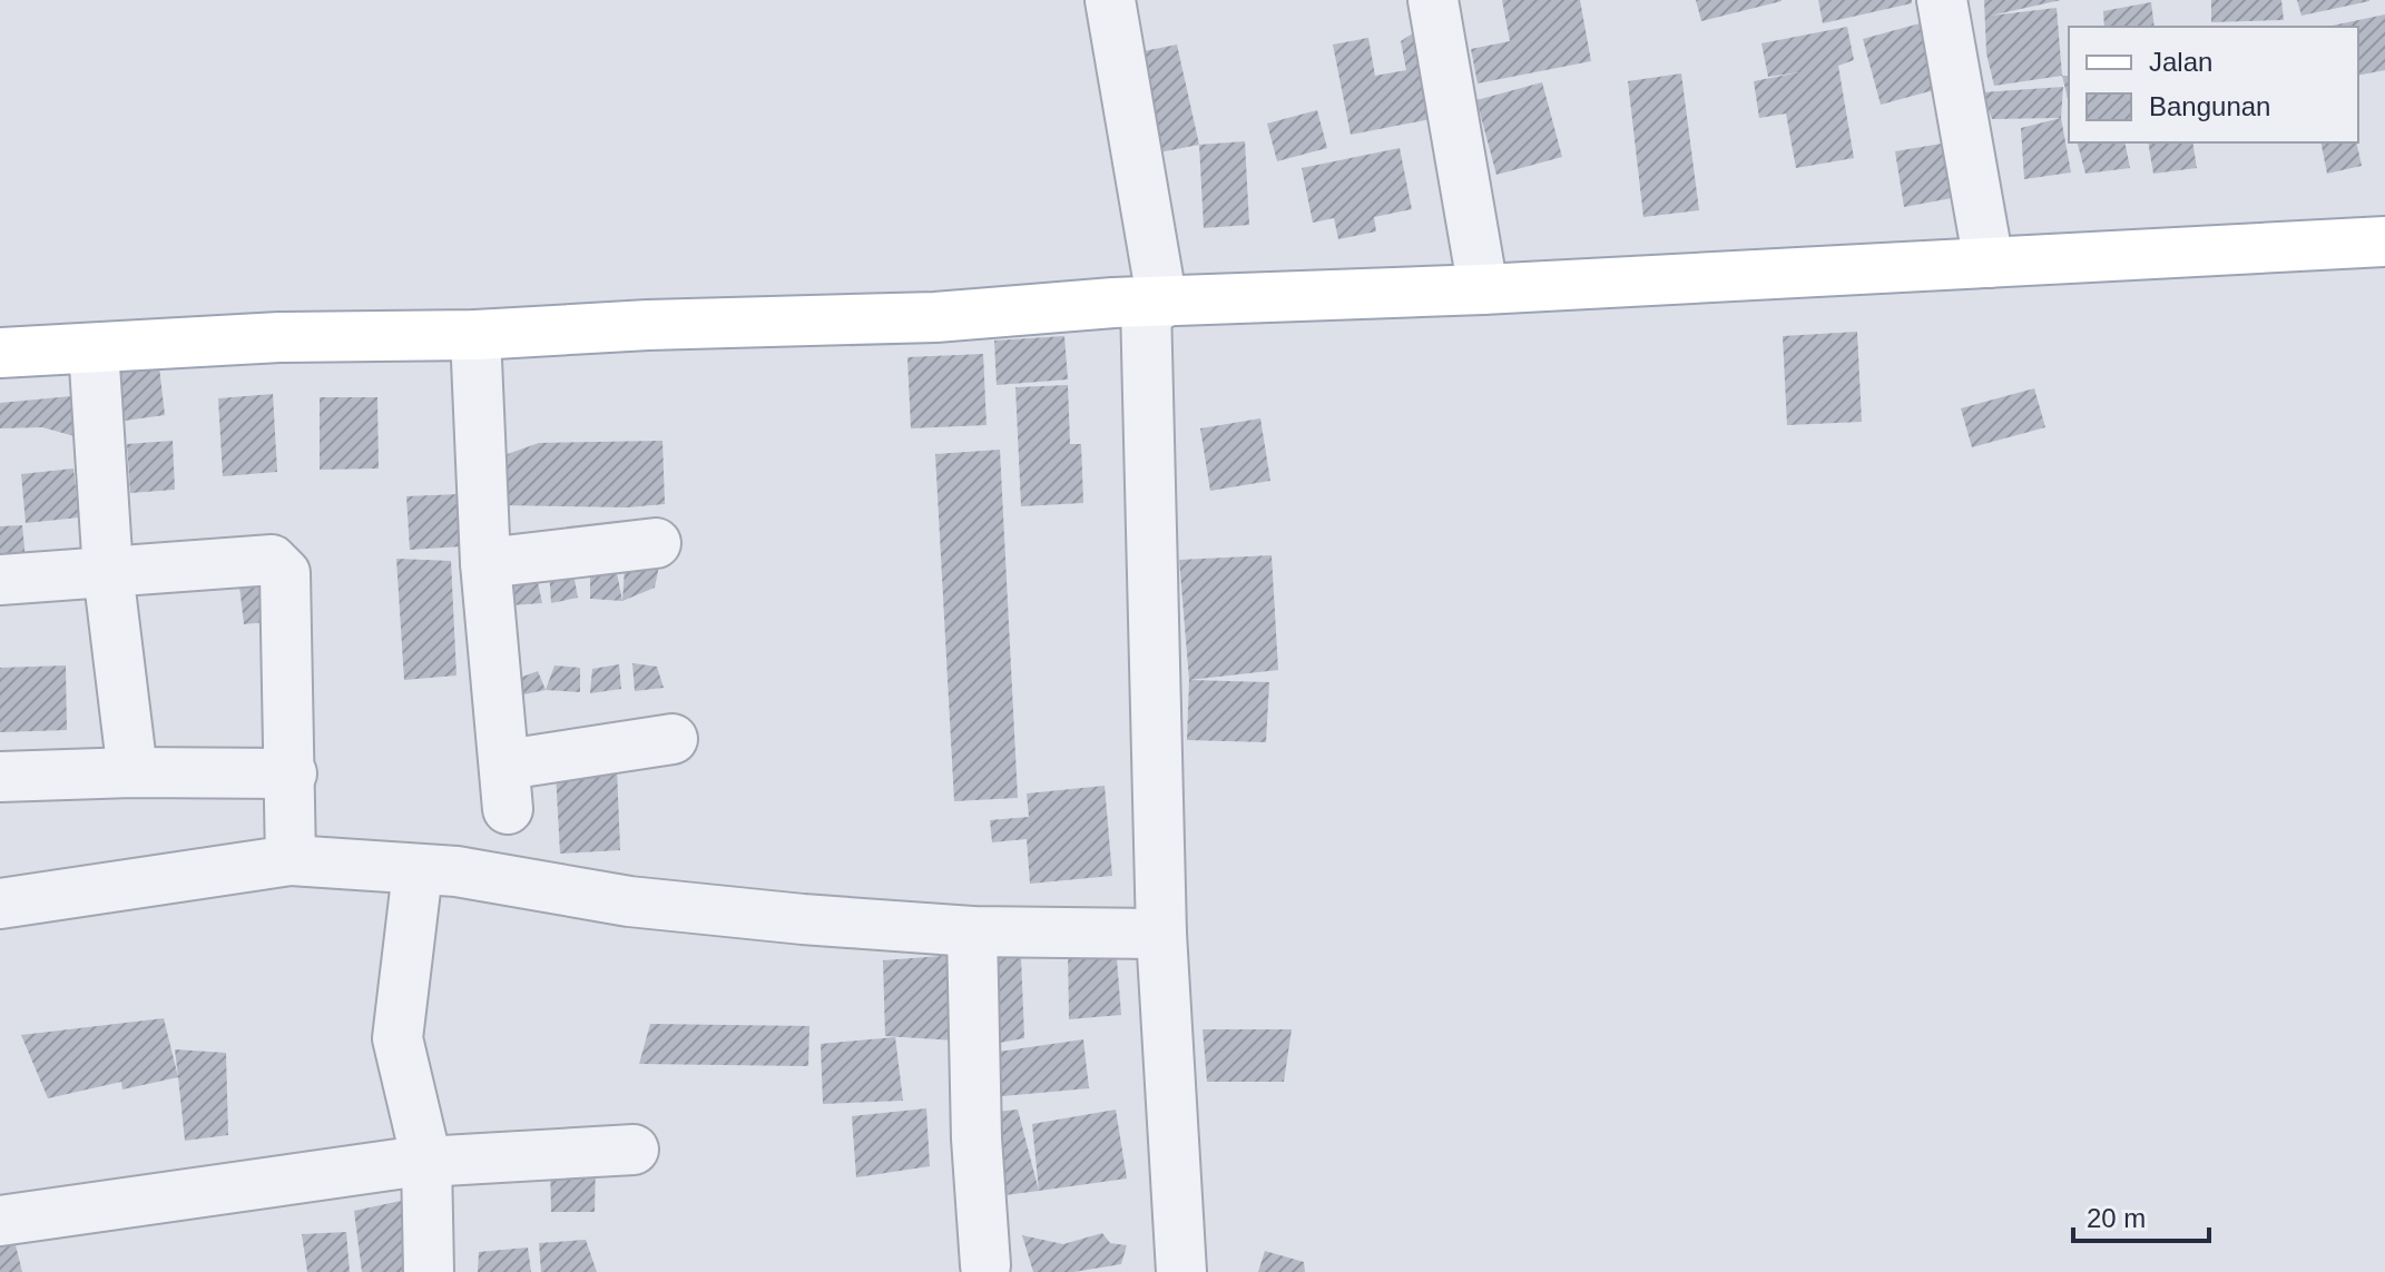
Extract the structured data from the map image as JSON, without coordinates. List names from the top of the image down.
{
  "legend": ["Jalan", "Bangunan"],
  "scale_bar": "20 m"
}
